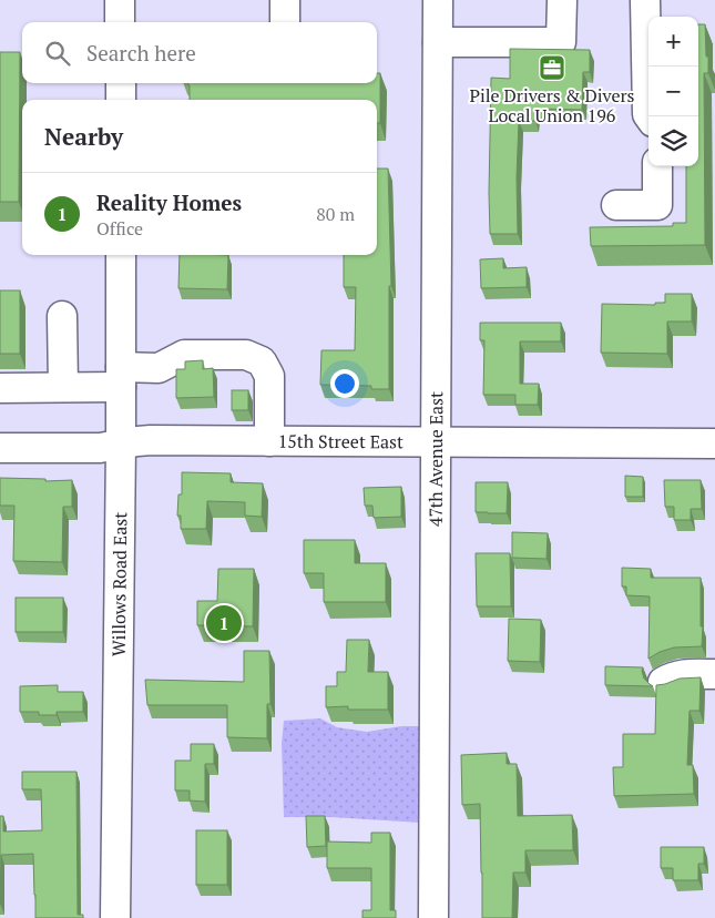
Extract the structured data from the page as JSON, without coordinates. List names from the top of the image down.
{
  "streets": {
    "street": ["15th Street East", "47th Avenue East", "Willows Road East"]
  },
  "crossings": [
    ["15th Street East", "47th Avenue East"],
    ["15th Street East", "Willows Road East"]
  ],
  "places": {
    "office": ["Pile Drivers & Divers Local Union 196"]
  },
  "page": {
    "map_buttons": ["+", "−"],
    "search": "Search here",
    "heading": "Nearby",
    "list": [
      {
        "mark": "1",
        "name": "Reality Homes",
        "note": "Office",
        "value": "80 m"
      }
    ],
    "pins": "1"
  }
}
